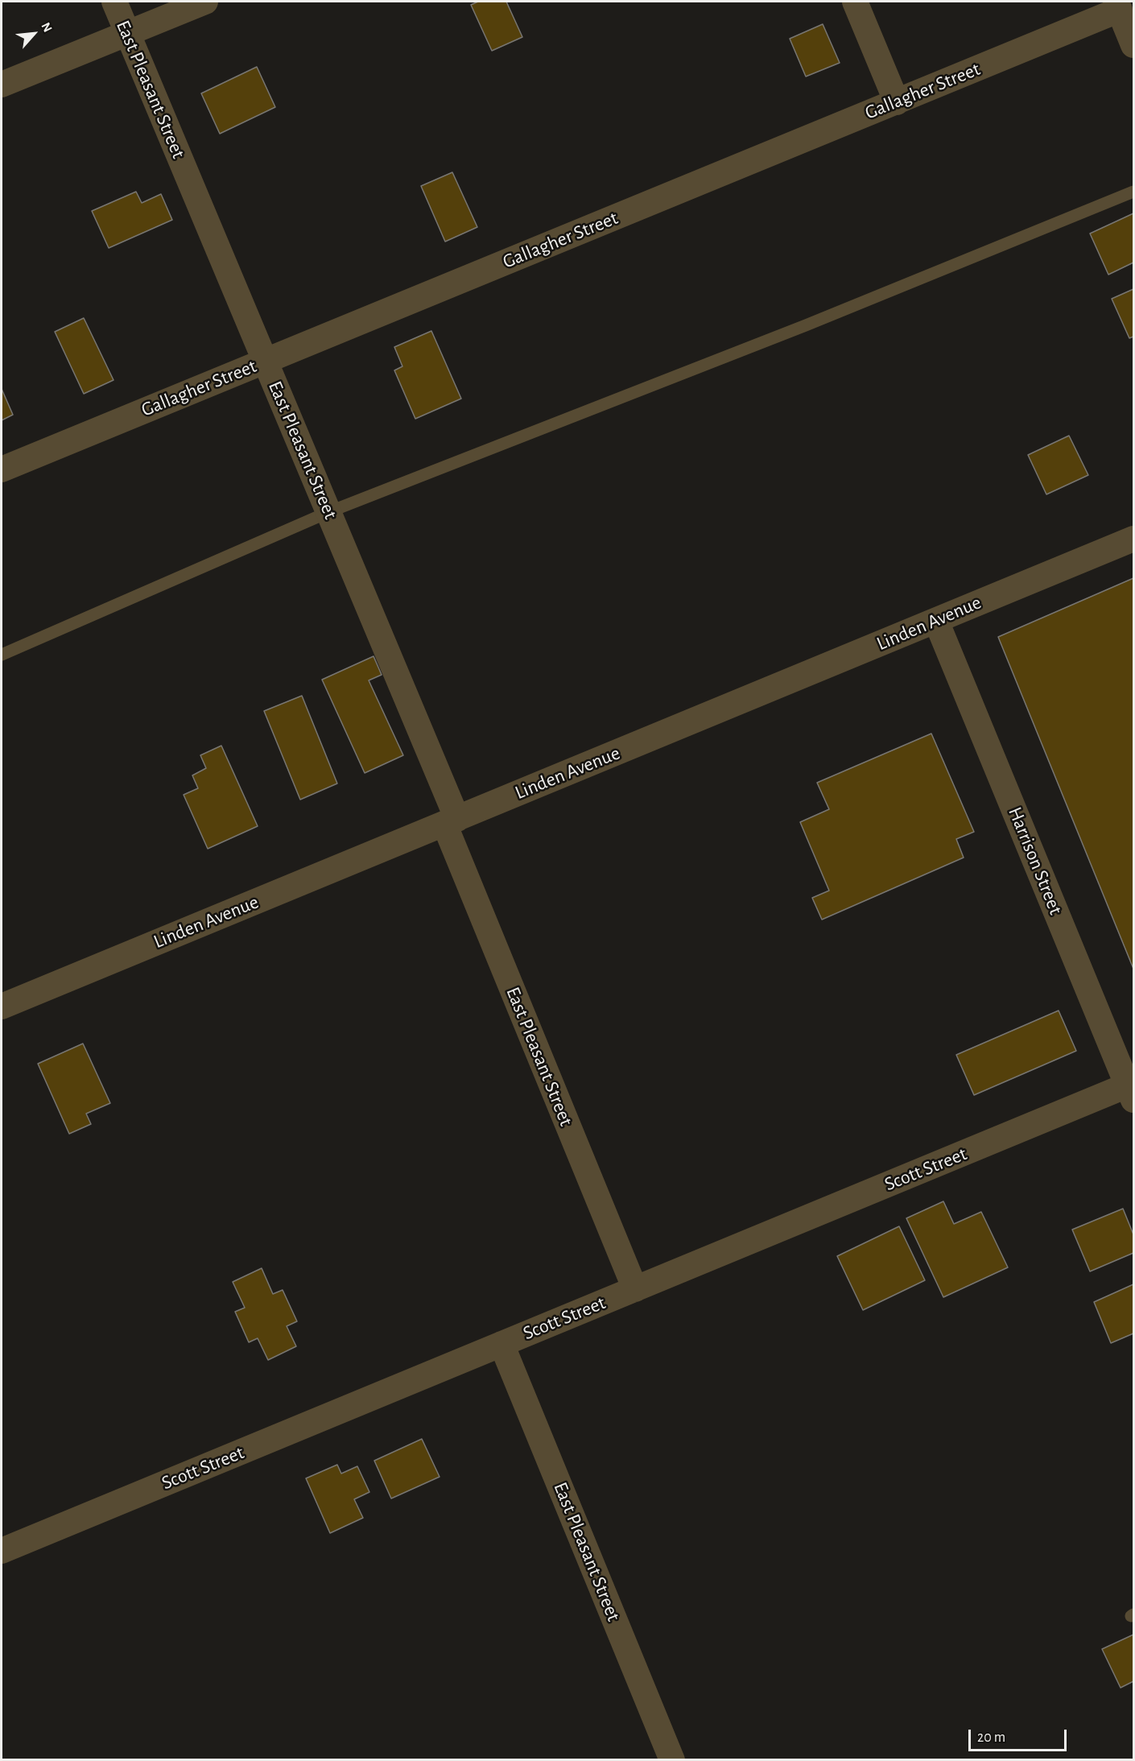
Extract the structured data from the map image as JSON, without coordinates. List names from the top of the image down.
{
  "streets": {
    "street": [
      "East Pleasant Street",
      "Gallagher Street",
      "Linden Avenue",
      "Harrison Street",
      "Scott Street"
    ]
  },
  "crossings": [
    ["East Pleasant Street", "Gallagher Street"],
    ["East Pleasant Street", "Linden Avenue"],
    ["East Pleasant Street", "Scott Street"],
    ["Linden Avenue", "Harrison Street"],
    ["Harrison Street", "Scott Street"]
  ],
  "scale_bar": "20 m",
  "north": "top right"
}
